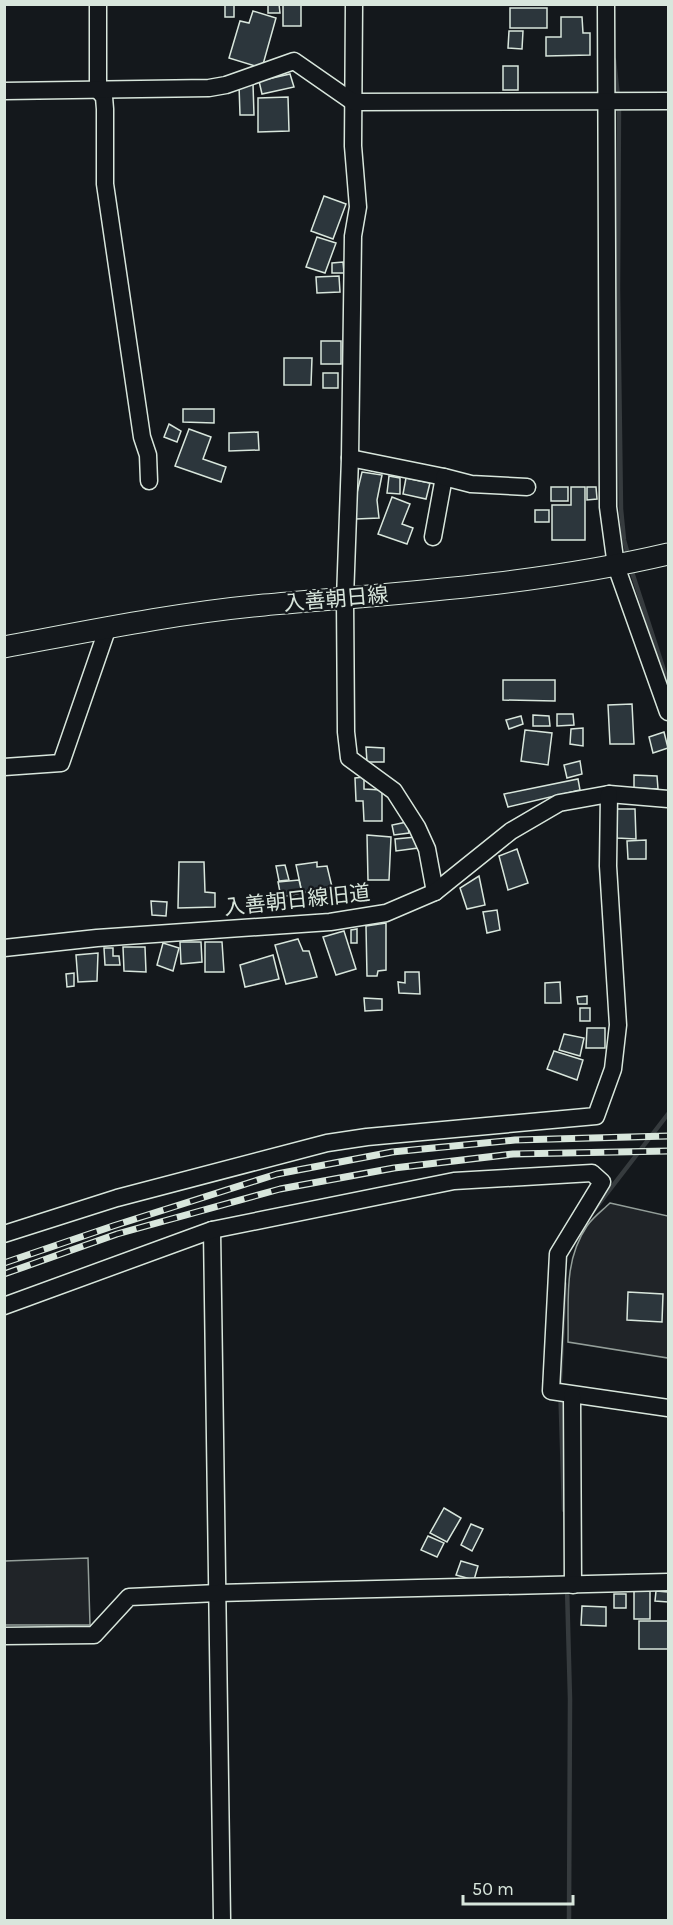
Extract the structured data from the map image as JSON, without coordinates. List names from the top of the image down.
{
  "streets": {
    "main road": ["入善朝日線"],
    "street": ["入善朝日線旧道"]
  },
  "scale_bar": "50 m"
}
